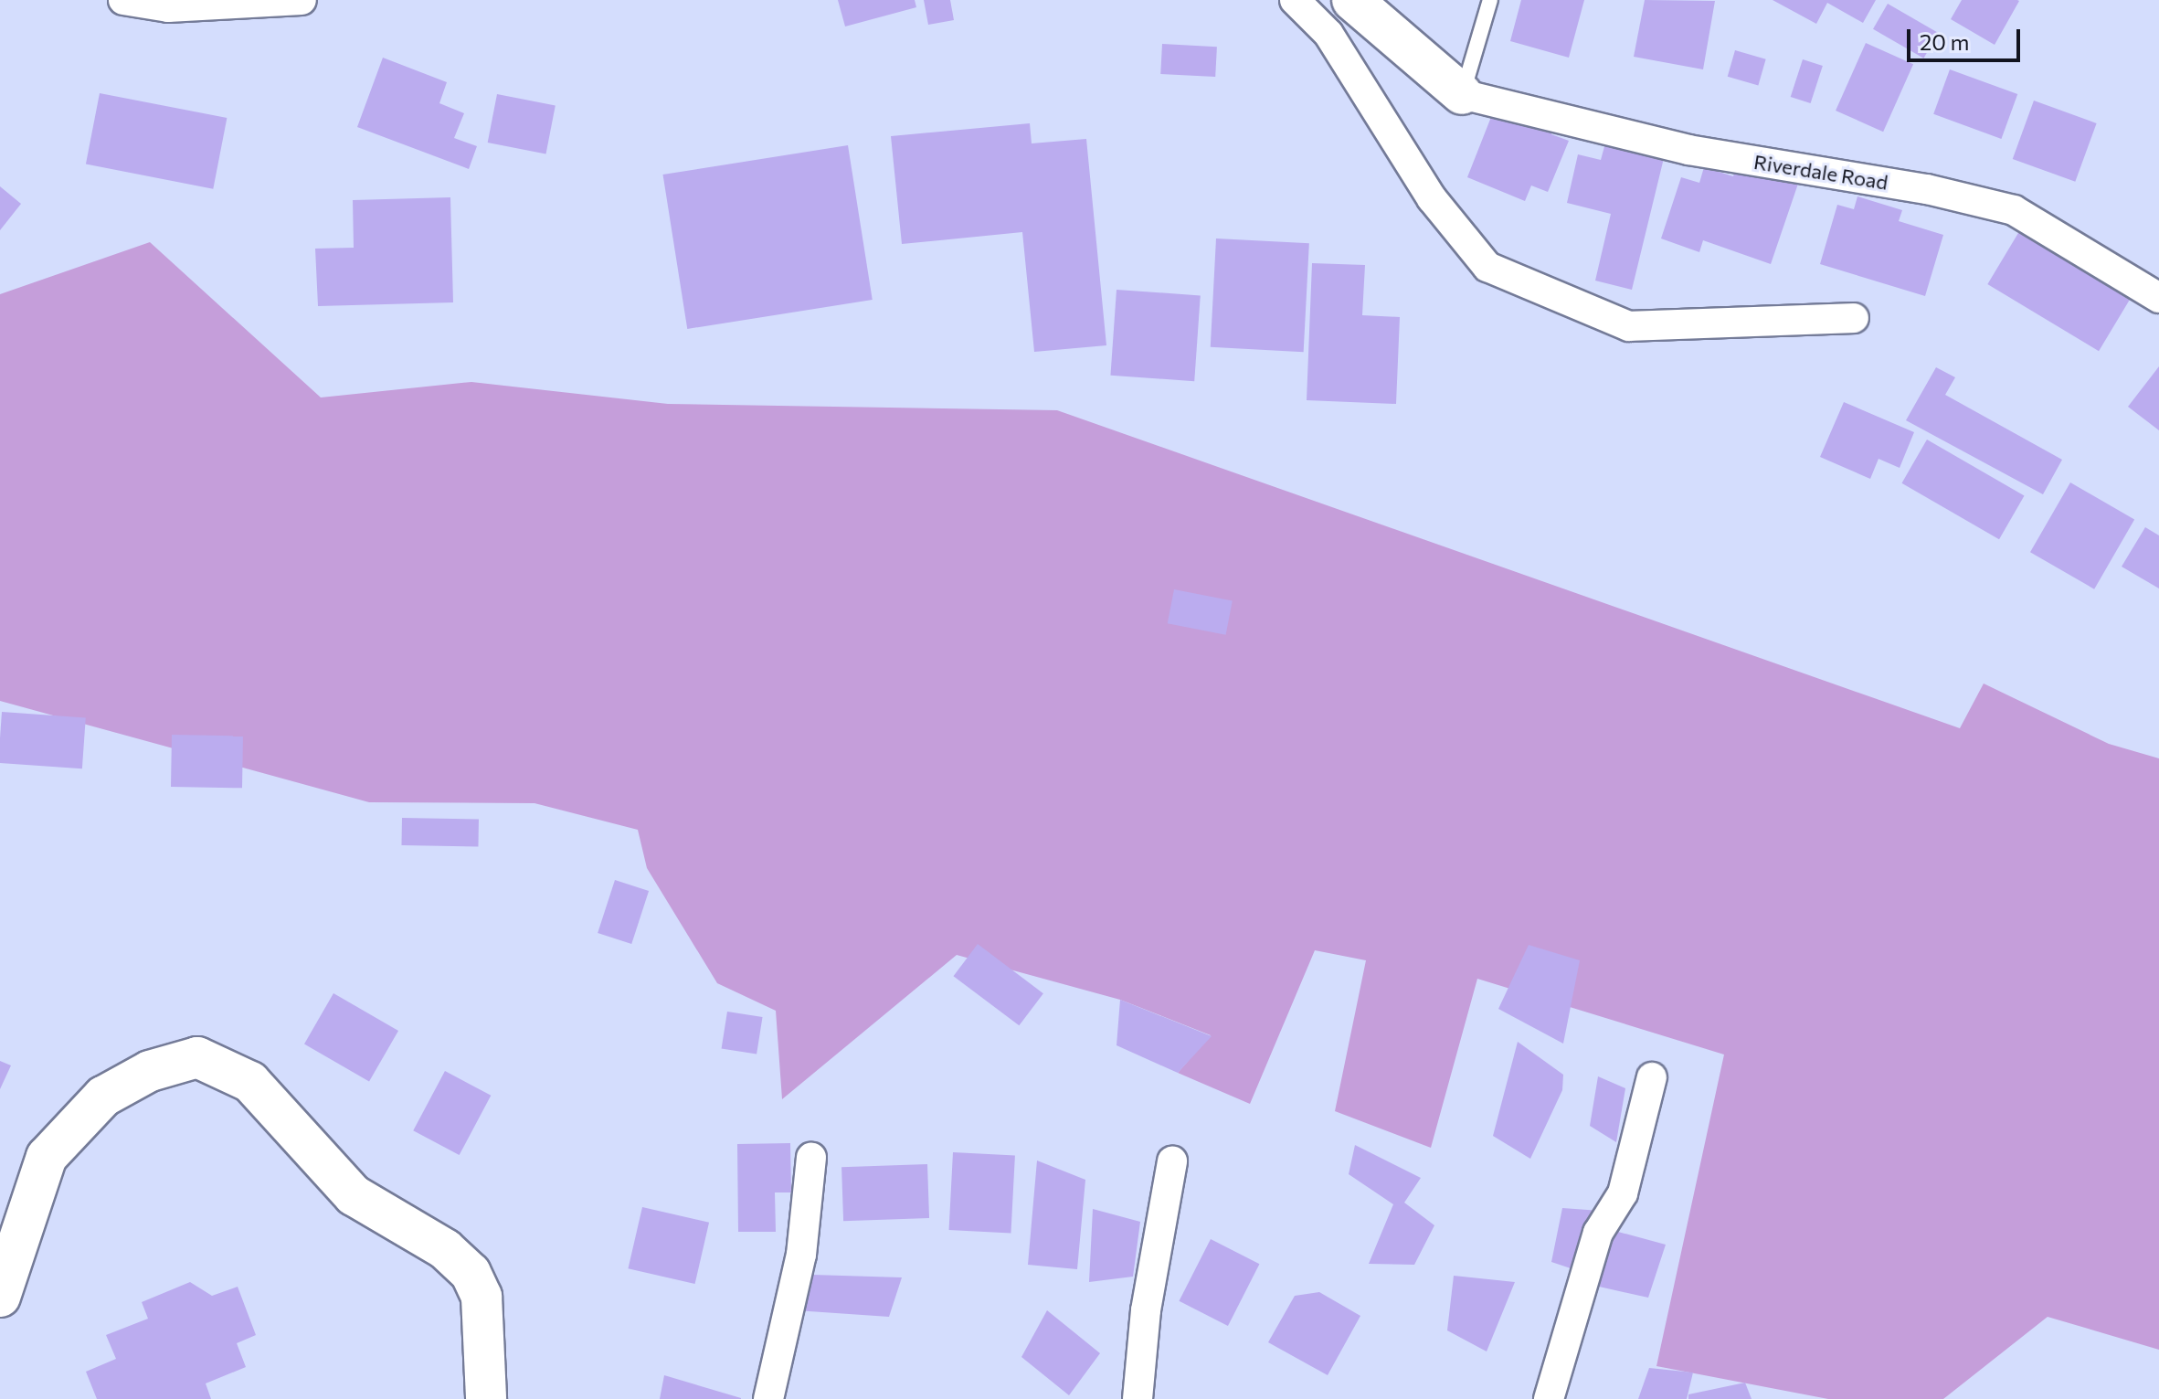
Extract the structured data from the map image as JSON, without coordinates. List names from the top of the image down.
{
  "streets": {
    "street": ["Riverdale Road"]
  },
  "scale_bar": "20 m"
}
